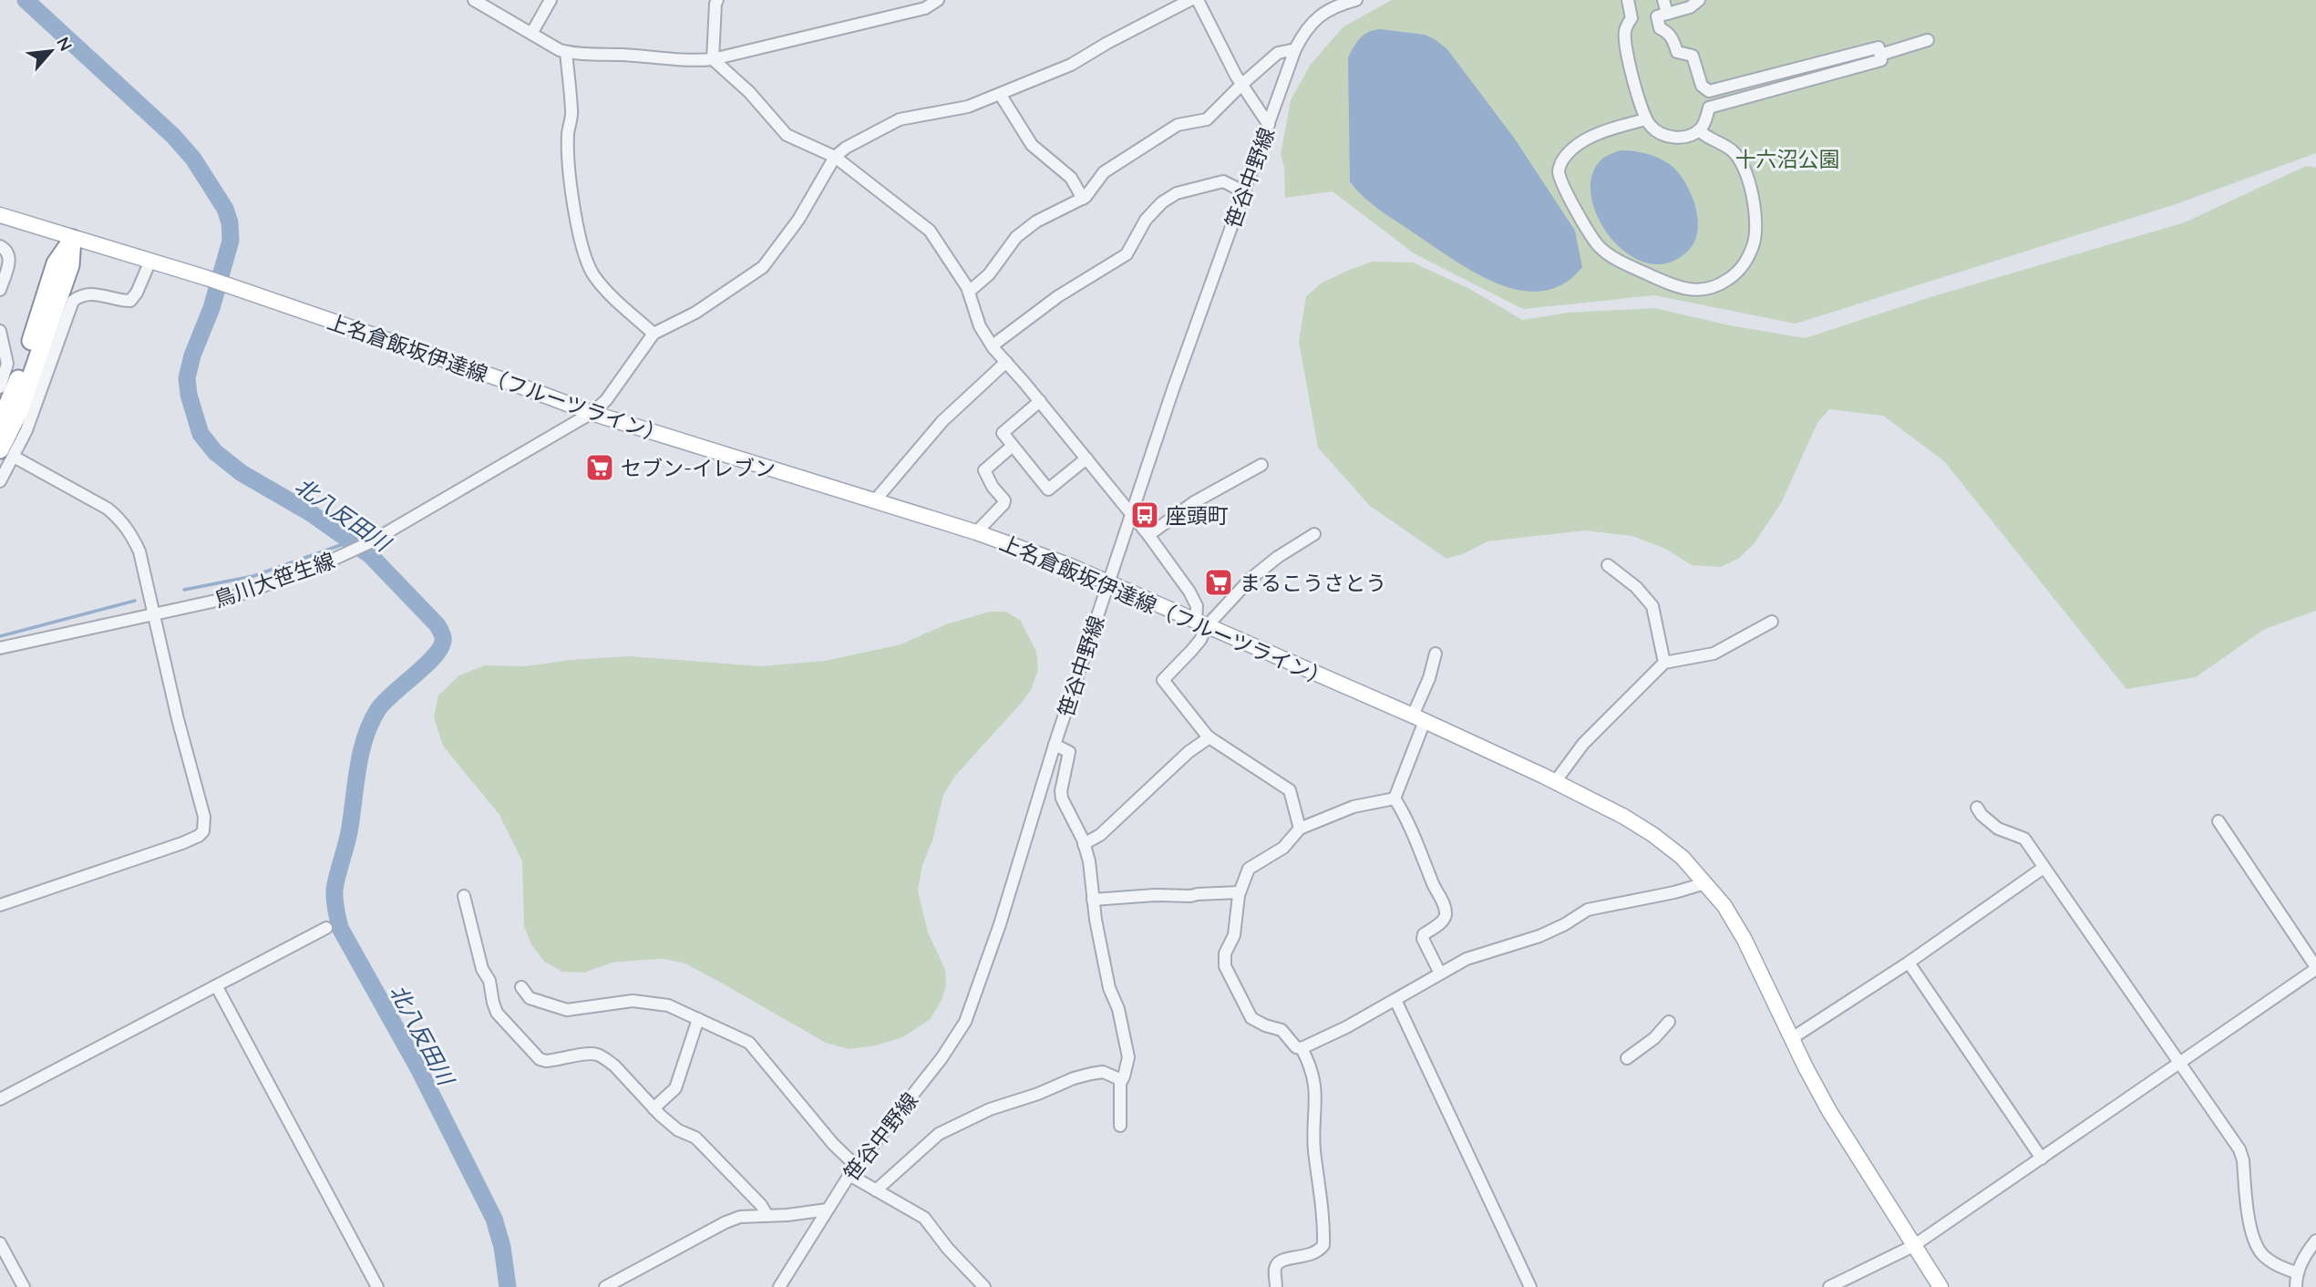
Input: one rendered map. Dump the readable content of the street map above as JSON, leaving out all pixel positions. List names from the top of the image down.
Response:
{
  "streets": {
    "main road": ["上名倉飯坂伊達線（フルーツライン）"],
    "street": ["笹谷中野線", "鳥川大笹生線"]
  },
  "crossings": [
    ["笹谷中野線", "上名倉飯坂伊達線（フルーツライン）"],
    ["上名倉飯坂伊達線（フルーツライン）", "鳥川大笹生線"]
  ],
  "water": ["北八反田川"],
  "parks": ["十六沼公園"],
  "places": {
    "supermarket": ["セブン-イレブン", "まるこうさとう"],
    "bus stop": ["座頭町"]
  },
  "north": "top right"
}
